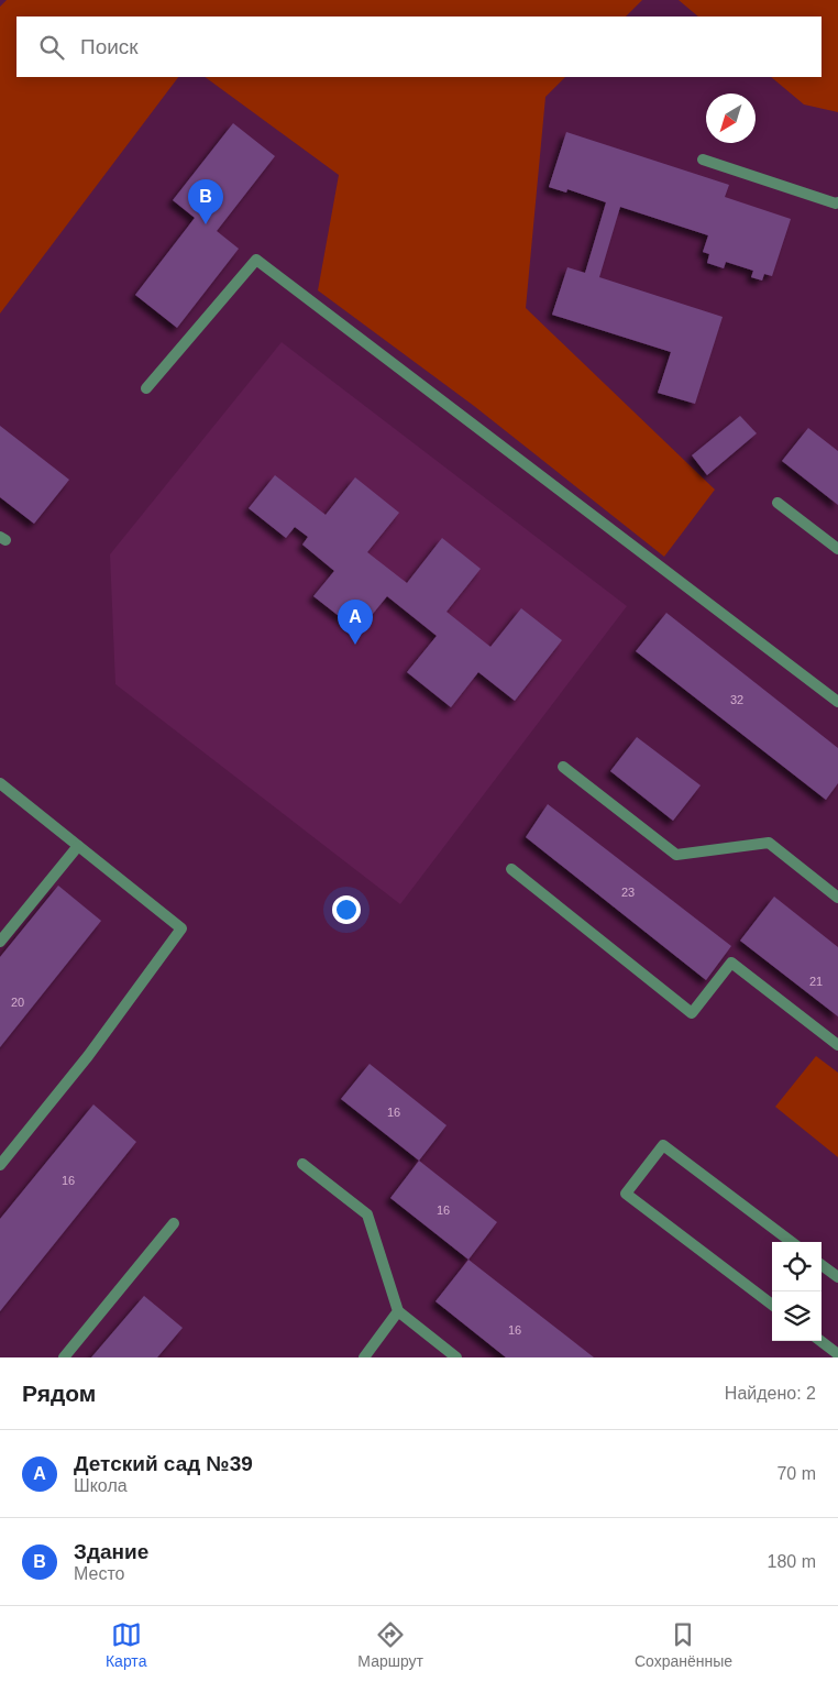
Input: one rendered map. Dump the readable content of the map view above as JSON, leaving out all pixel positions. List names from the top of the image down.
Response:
{
  "house_numbers": [
    "32",
    "23",
    "21",
    "20",
    "16",
    "16",
    "16",
    "16"
  ],
  "north": "bottom left",
  "page": {
    "search": "Поиск",
    "pins": ["B", "A"],
    "heading": ["Рядом", "Найдено: 2"],
    "list": [
      {
        "mark": "A",
        "name": "Детский сад №39",
        "note": "Школа",
        "value": "70 m"
      },
      {
        "mark": "B",
        "name": "Здание",
        "note": "Место",
        "value": "180 m"
      }
    ],
    "nav": ["Карта", "Маршрут", "Сохранённые"]
  }
}
